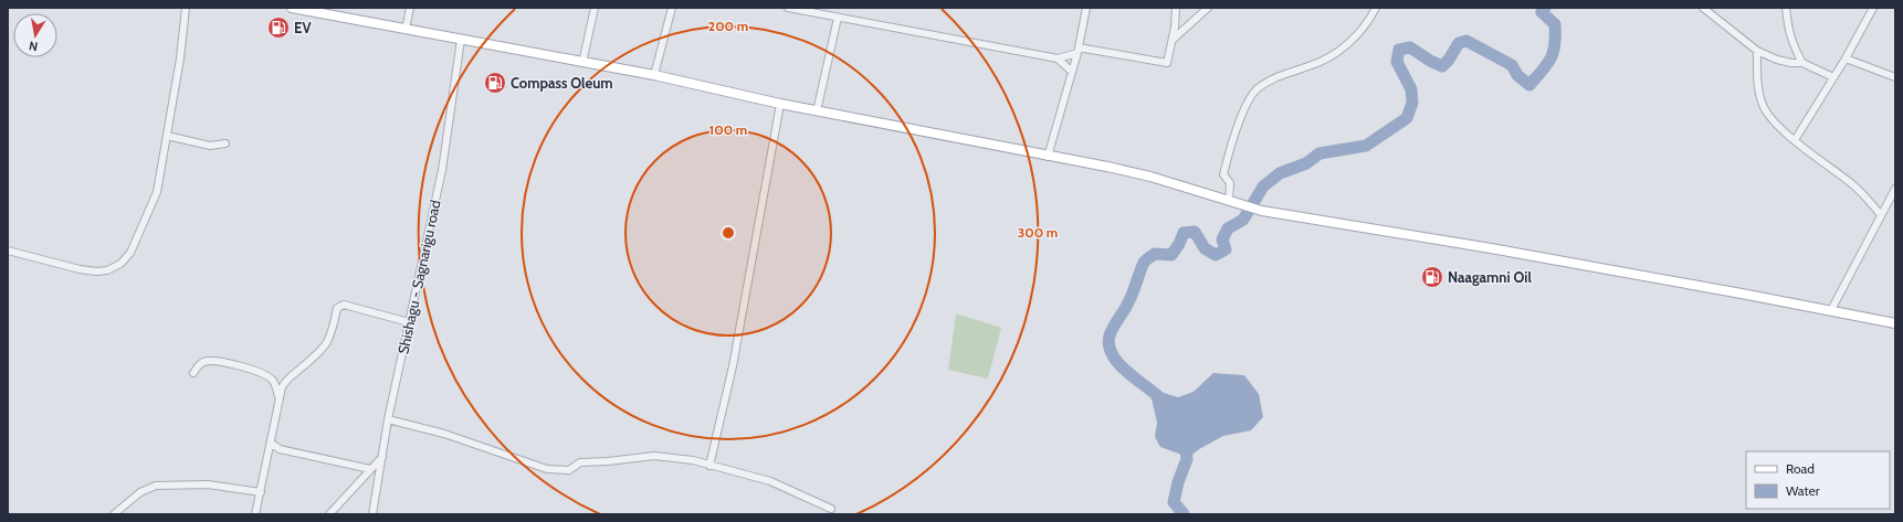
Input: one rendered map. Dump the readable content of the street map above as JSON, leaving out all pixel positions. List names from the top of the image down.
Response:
{
  "streets": {
    "street": ["Shishagu - Sagnarigu road"]
  },
  "places": {
    "fuel station": ["EV", "Compass Oleum", "Naagamni Oil"]
  },
  "legend": ["Road", "Water"],
  "north": "bottom",
  "rings": ["200 m", "100 m", "300 m"]
}
